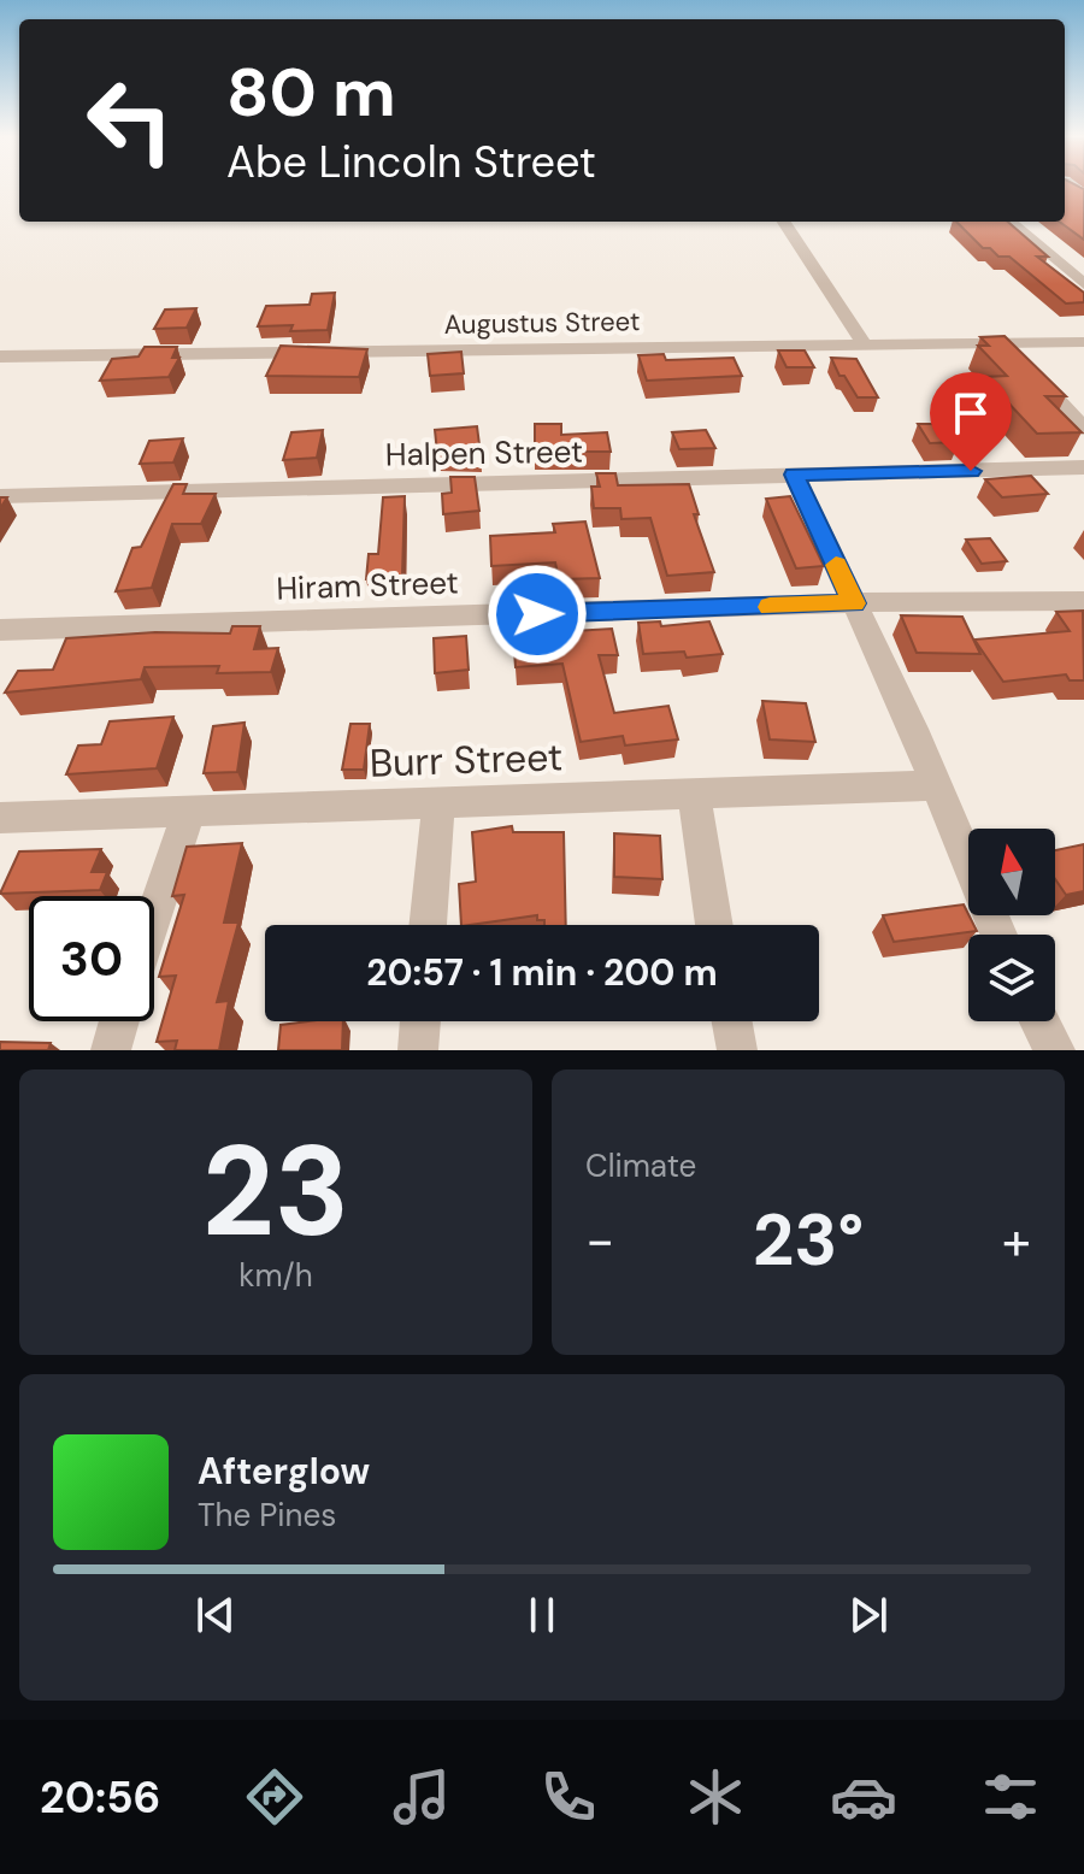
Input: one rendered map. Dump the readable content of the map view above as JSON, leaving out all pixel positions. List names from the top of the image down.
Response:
{
  "streets": {
    "street": [
      "Augustus Street",
      "Halpen Street",
      "Hiram Street",
      "Burr Street"
    ]
  },
  "north": "top",
  "page": {
    "turn": ["80 m", "Abe Lincoln Street"],
    "limit": "30",
    "trip": "20:57 · 1 min · 200 m",
    "tile": [
      ["23", "km/h"],
      "Climate"
    ],
    "heat": ["−", "23°", "+"],
    "song": ["Afterglow", "The Pines"],
    "tabs": "20:56"
  }
}
